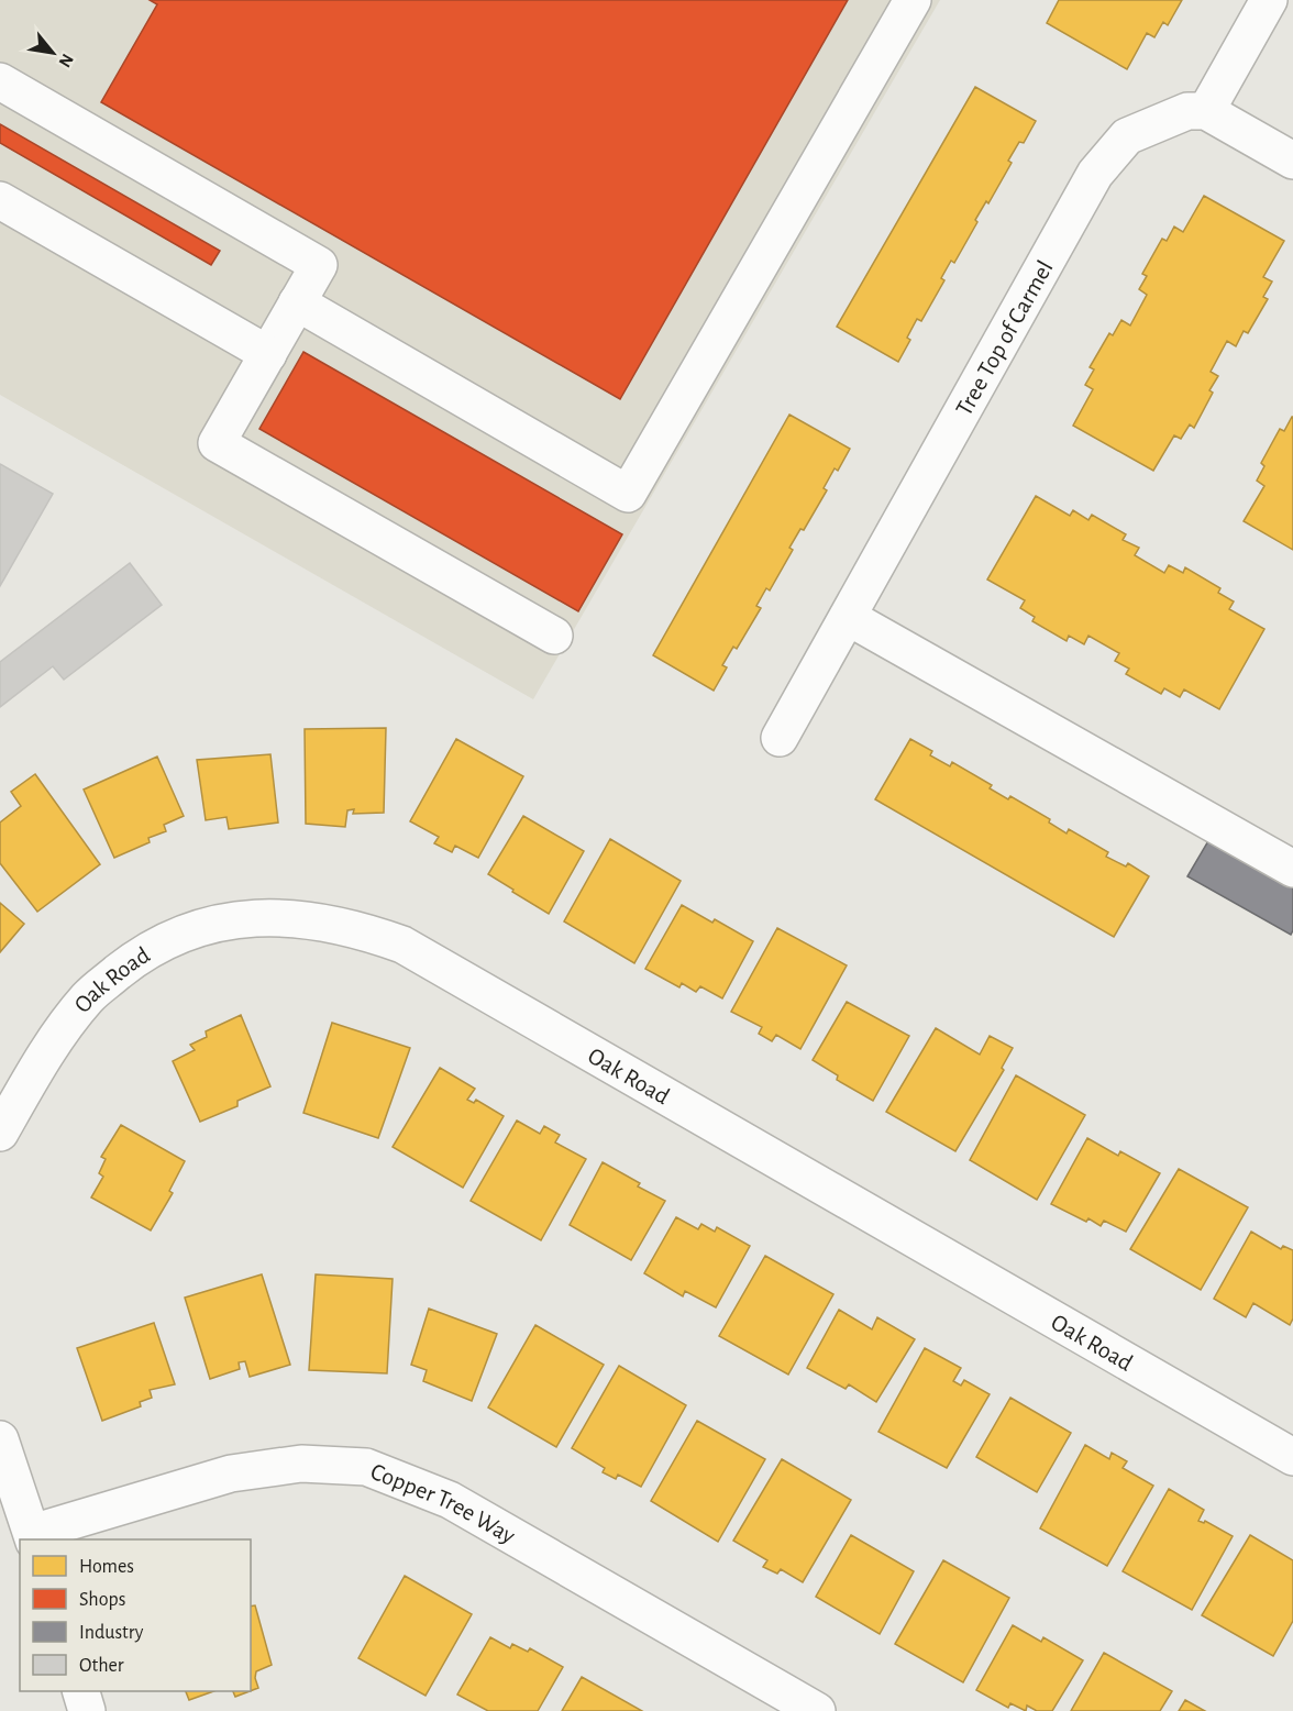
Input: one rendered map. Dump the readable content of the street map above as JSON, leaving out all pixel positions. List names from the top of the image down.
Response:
{
  "streets": {
    "street": ["Tree Top of Carmel", "Oak Road", "Copper Tree Way"]
  },
  "legend": [
    "Homes",
    "Shops",
    "Industry",
    "Other"
  ],
  "north": "bottom right"
}
